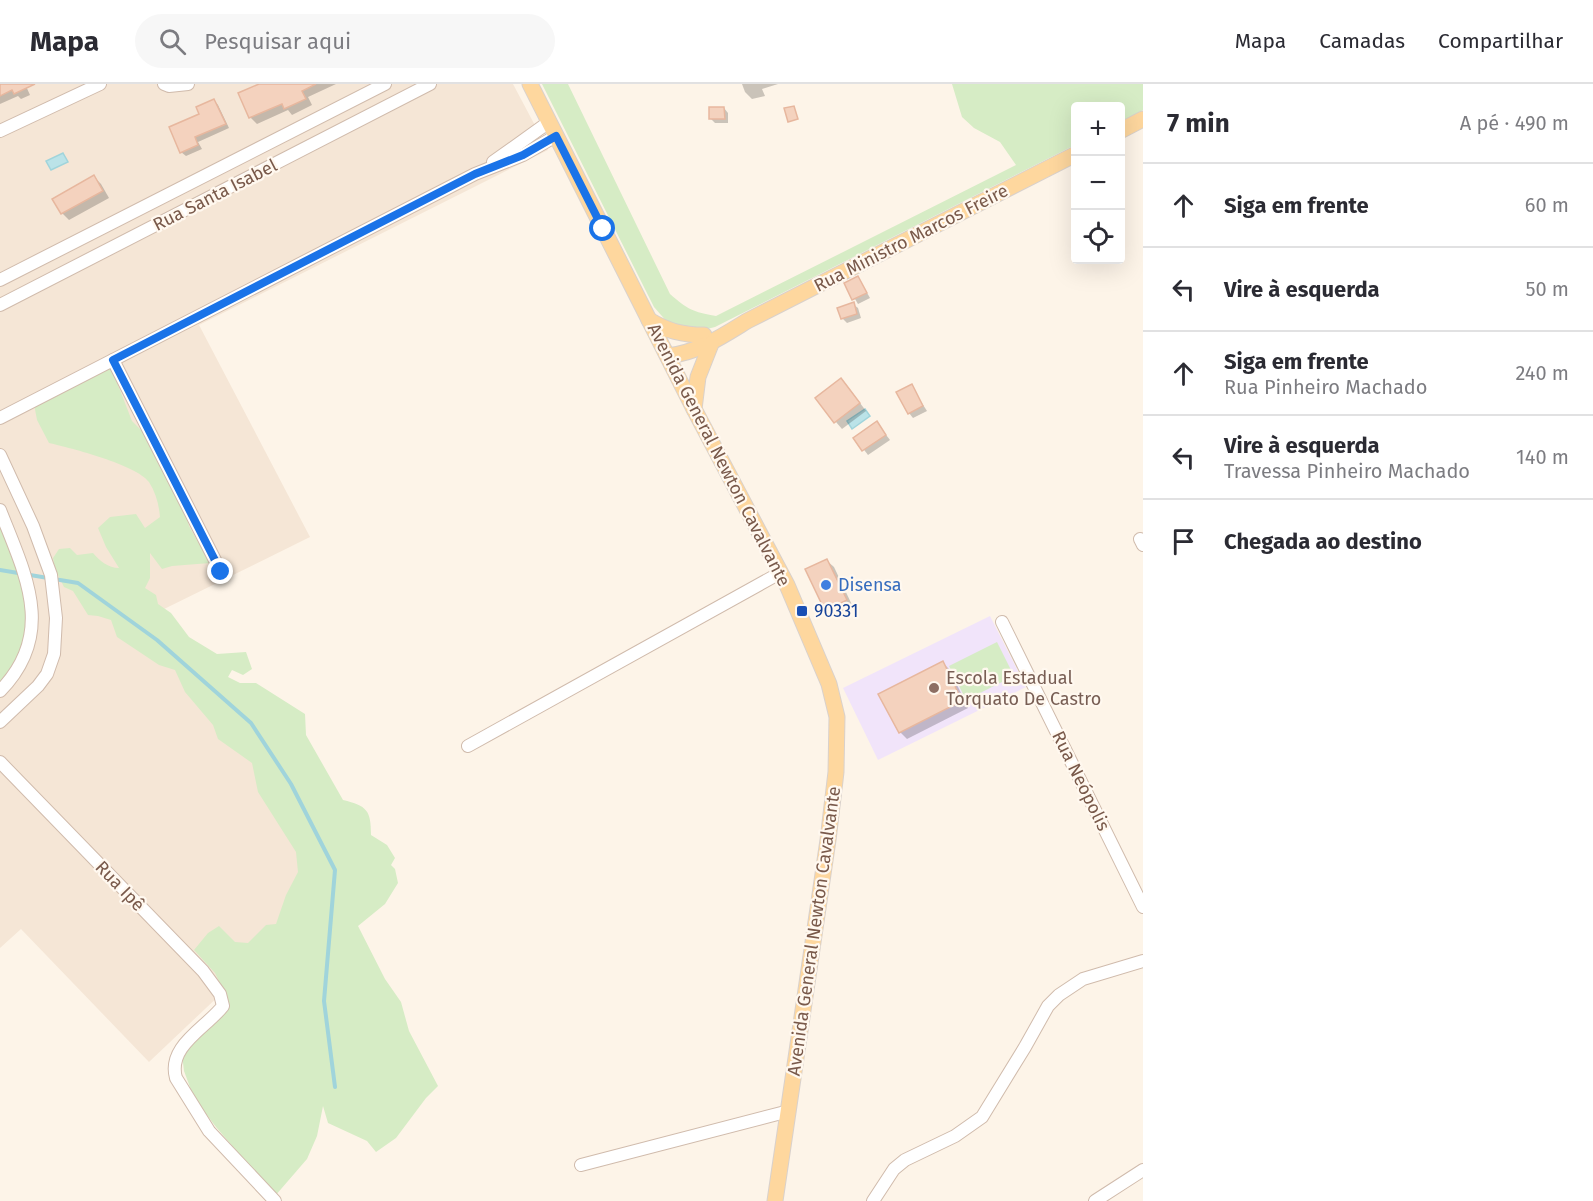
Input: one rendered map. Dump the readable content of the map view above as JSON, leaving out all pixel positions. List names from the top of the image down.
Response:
{
  "streets": {
    "main road": ["Rua Ministro Marcos Freire", "Avenida General Newton Cavalvante"],
    "street": ["Rua Santa Isabel", "Rua Neópolis", "Rua Ipê"]
  },
  "crossings": [
    ["Rua Ministro Marcos Freire", "Avenida General Newton Cavalvante"]
  ],
  "places": {
    "other": ["Disensa", "Escola Estadual Torquato De Castro"],
    "transit": ["90331"]
  },
  "page": {
    "header": "Mapa",
    "search": "Pesquisar aqui",
    "nav": ["Mapa", "Camadas", "Compartilhar"],
    "heading": ["7 min", "A pé · 490 m"],
    "map_buttons": ["+", "−"],
    "list": [
      ["Siga em frente", "60 m"],
      ["Vire à esquerda", "50 m"],
      ["Siga em frente", "Rua Pinheiro Machado", "240 m"],
      ["Vire à esquerda", "Travessa Pinheiro Machado", "140 m"],
      "Chegada ao destino"
    ]
  }
}
